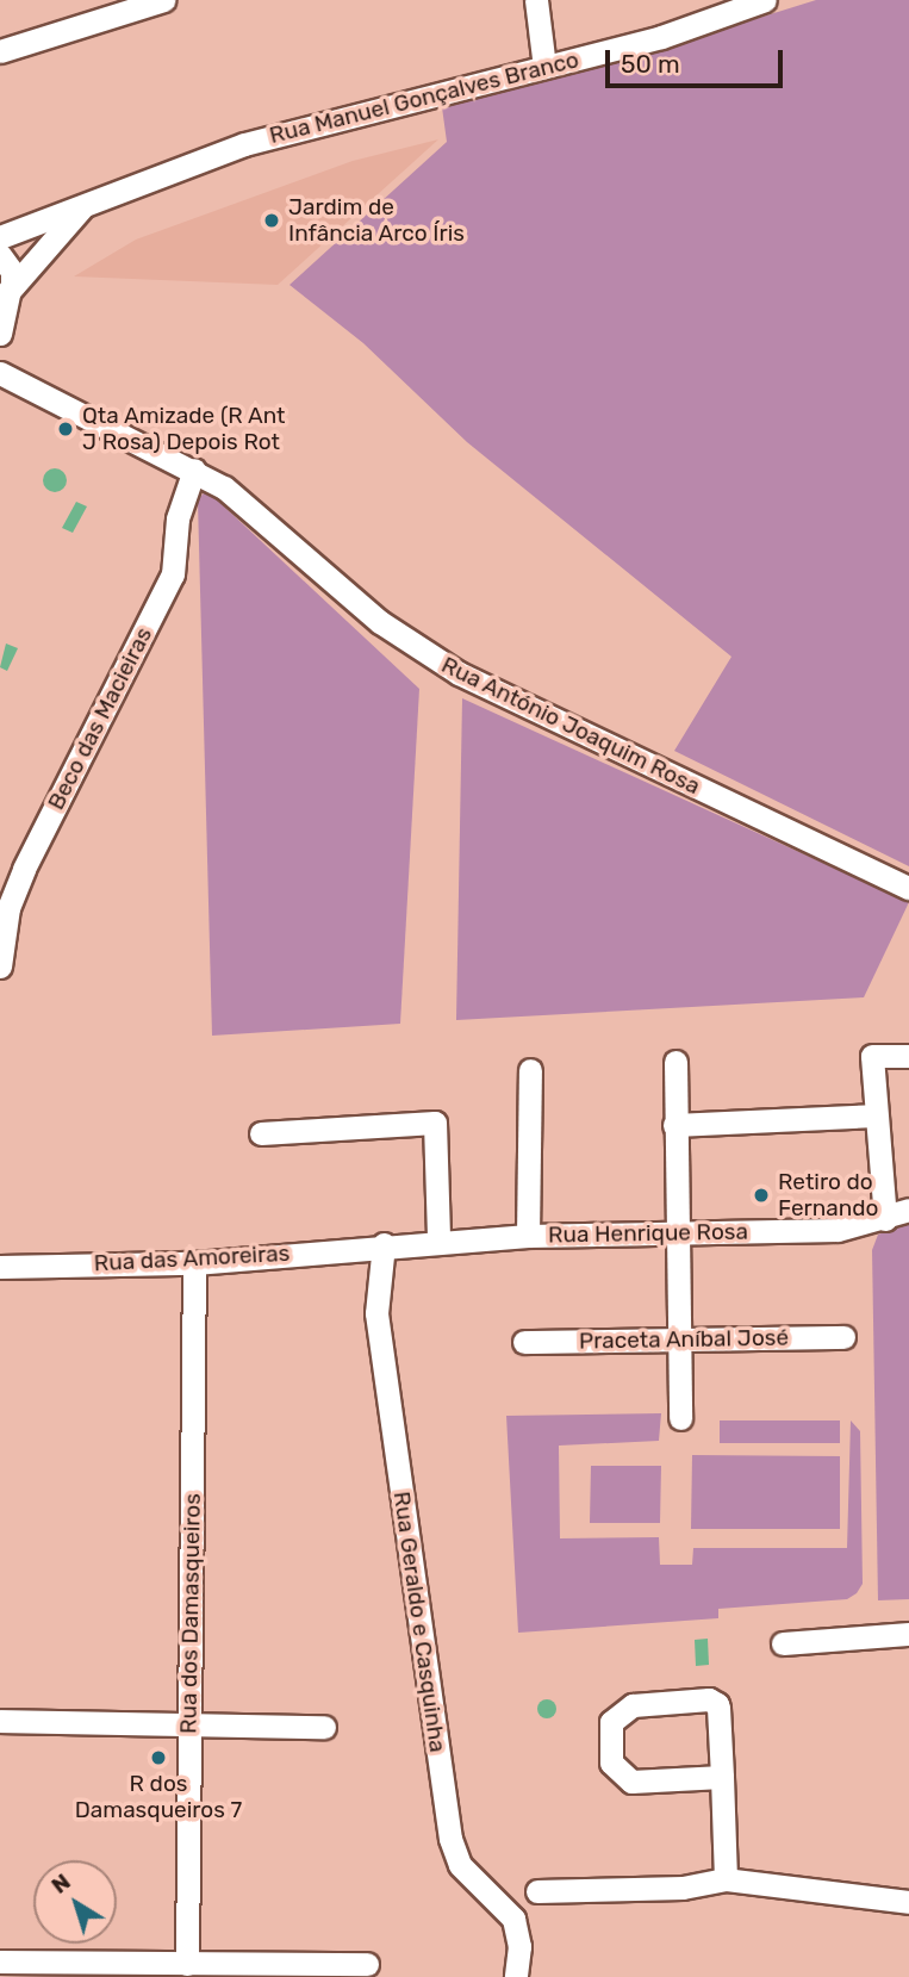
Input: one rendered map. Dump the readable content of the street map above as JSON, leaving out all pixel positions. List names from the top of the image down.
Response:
{
  "streets": {
    "street": [
      "Rua Manuel Gonçalves Branco",
      "Beco das Macieiras",
      "Rua António Joaquim Rosa",
      "Rua Henrique Rosa",
      "Rua das Amoreiras",
      "Praceta Aníbal José",
      "Rua dos Damasqueiros",
      "Rua Geraldo e Casquinha"
    ]
  },
  "crossings": [
    ["Beco das Macieiras", "Rua António Joaquim Rosa"],
    ["Rua Henrique Rosa", "Rua das Amoreiras"],
    ["Rua Henrique Rosa", "Rua Geraldo e Casquinha"],
    ["Rua das Amoreiras", "Rua dos Damasqueiros"],
    ["Rua das Amoreiras", "Rua Geraldo e Casquinha"]
  ],
  "places": [
    "Jardim de Infância Arco Íris",
    "Qta Amizade (R Ant J Rosa) Depois Rot",
    "Retiro do Fernando",
    "R dos Damasqueiros 7"
  ],
  "scale_bar": "50 m",
  "north": "top left"
}
